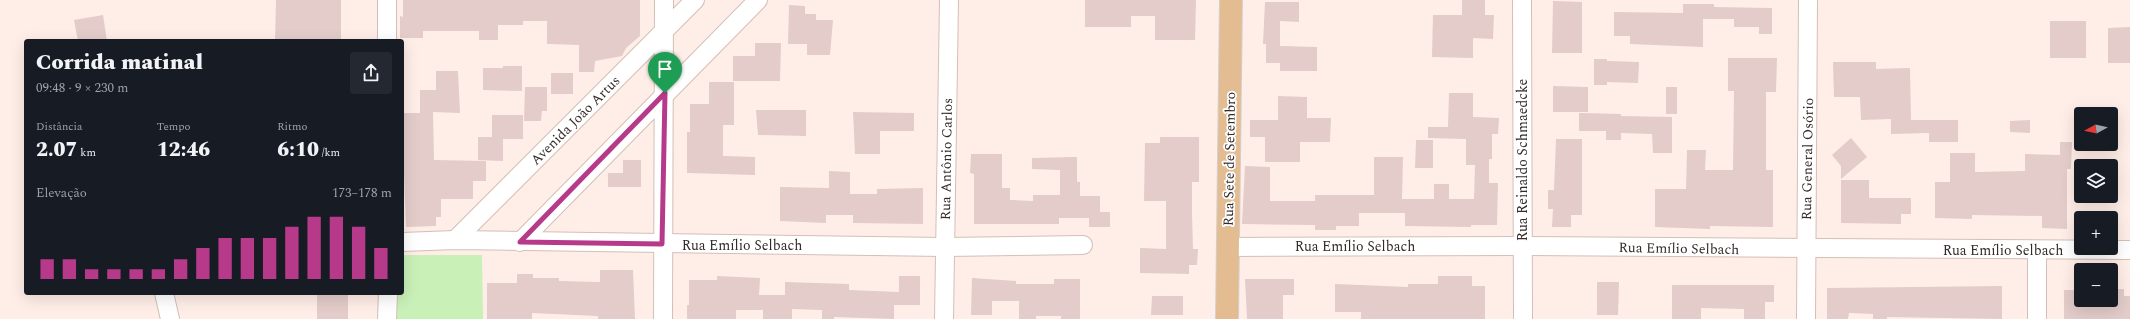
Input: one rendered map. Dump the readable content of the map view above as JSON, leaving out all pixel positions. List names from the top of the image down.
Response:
{
  "streets": {
    "main road": ["Rua Sete de Setembro"],
    "street": [
      "Avenida João Artus",
      "Rua Antônio Carlos",
      "Rua General Osório",
      "Rua Reinaldo Schmaedcke",
      "Rua Emílio Selbach"
    ]
  },
  "crossings": [
    ["Avenida João Artus", "Rua Emílio Selbach"],
    ["Rua Antônio Carlos", "Rua Emílio Selbach"],
    ["Rua Sete de Setembro", "Rua Emílio Selbach"],
    ["Rua General Osório", "Rua Emílio Selbach"],
    ["Rua Reinaldo Schmaedcke", "Rua Emílio Selbach"]
  ],
  "north": "left",
  "page": {
    "heading": ["Corrida matinal", "09:48 · 9 × 230 m"],
    "map_buttons": ["+", "−"],
    "stats": [
      ["Distância", "2.07 km"],
      ["Tempo", "12:46"],
      ["Ritmo", "6:10 /km"]
    ],
    "chart": ["Elevação", "173–178 m"]
  }
}
